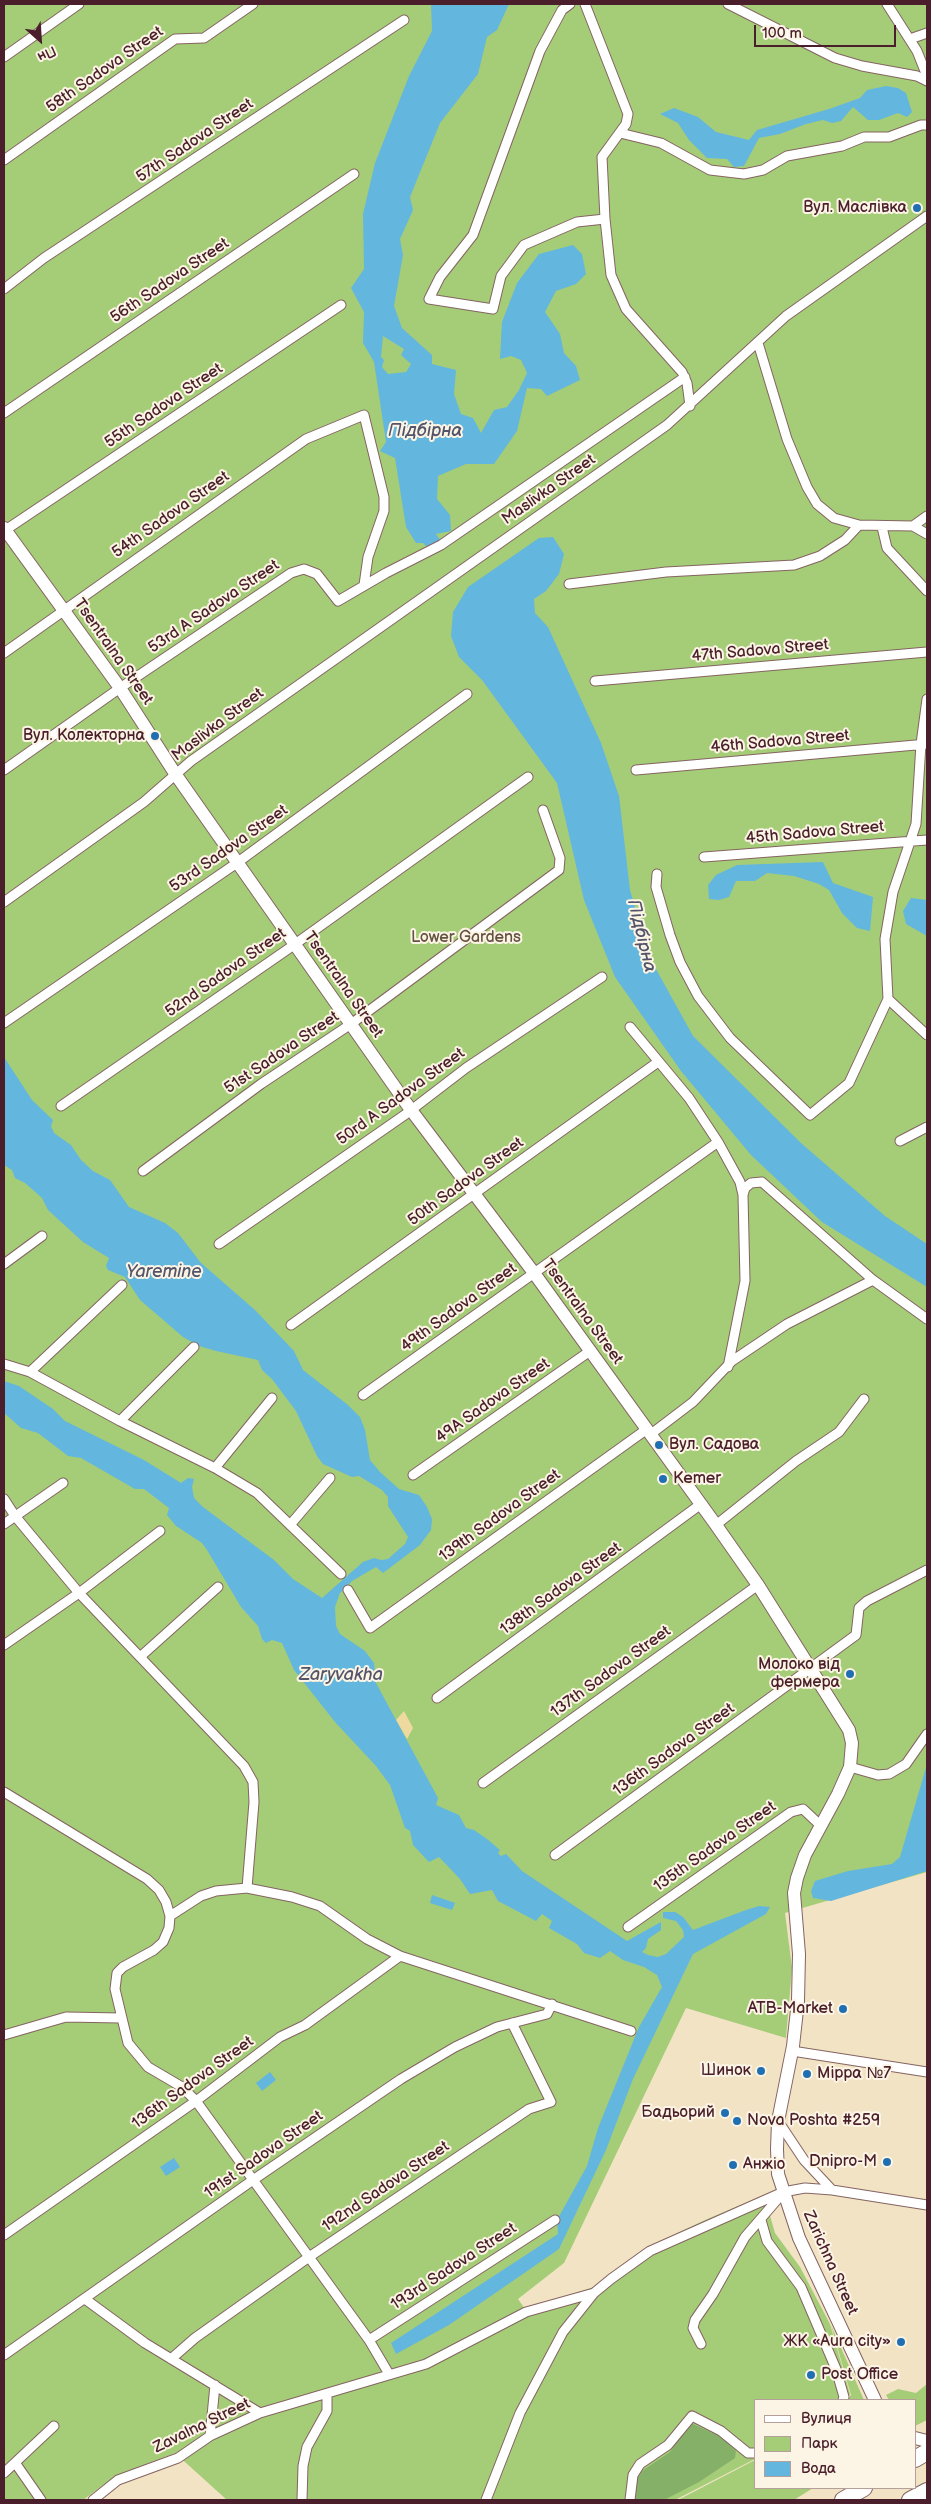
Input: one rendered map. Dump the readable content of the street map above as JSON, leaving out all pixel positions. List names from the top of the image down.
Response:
{
  "streets": {
    "street": [
      "58th Sadova Street",
      "57th Sadova Street",
      "56th Sadova Street",
      "55th Sadova Street",
      "Maslivka Street",
      "54th Sadova Street",
      "53rd A Sadova Street",
      "47th Sadova Street",
      "Tsentralna Street",
      "46th Sadova Street",
      "45th Sadova Street",
      "53rd Sadova Street",
      "52nd Sadova Street",
      "51st Sadova Street",
      "50rd A Sadova Street",
      "50th Sadova Street",
      "49th Sadova Street",
      "49A Sadova Street",
      "139th Sadova Street",
      "138th Sadova Street",
      "137th Sadova Street",
      "136th Sadova Street",
      "135th Sadova Street",
      "191st Sadova Street",
      "192nd Sadova Street",
      "Zarichna Street",
      "193rd Sadova Street",
      "Zavalna Street"
    ]
  },
  "crossings": [
    ["55th Sadova Street", "Tsentralna Street"],
    ["Maslivka Street", "Tsentralna Street"],
    ["54th Sadova Street", "53rd A Sadova Street"],
    ["54th Sadova Street", "Tsentralna Street"],
    ["53rd A Sadova Street", "Tsentralna Street"],
    ["Tsentralna Street", "53rd Sadova Street"],
    ["Tsentralna Street", "52nd Sadova Street"],
    ["Tsentralna Street", "51st Sadova Street"],
    ["Tsentralna Street", "50rd A Sadova Street"],
    ["Tsentralna Street", "50th Sadova Street"],
    ["Tsentralna Street", "49th Sadova Street"],
    ["Tsentralna Street", "49A Sadova Street"],
    ["Tsentralna Street", "139th Sadova Street"],
    ["Tsentralna Street", "138th Sadova Street"],
    ["Tsentralna Street", "137th Sadova Street"],
    ["Tsentralna Street", "136th Sadova Street"],
    ["Tsentralna Street", "135th Sadova Street"],
    ["Tsentralna Street", "Zarichna Street"],
    ["191st Sadova Street", "192nd Sadova Street"]
  ],
  "water": ["Підбірна", "Yaremine", "Zaryvakha"],
  "parks": ["Lower Gardens"],
  "places": [
    "Вул. Маслівка",
    "Вул. Колекторна",
    "Вул. Садова",
    "Kemer",
    "Молоко від фермера",
    "ATB-Market",
    "Шинок",
    "Мірра №7",
    "Бадьорий",
    "Nova Poshta #259",
    "Dnipro-M",
    "Анжіо",
    "ЖК «Aura city»",
    "Post Office"
  ],
  "legend": ["Вулиця", "Парк", "Вода"],
  "scale_bar": "100 m",
  "north": "bottom right"
}
